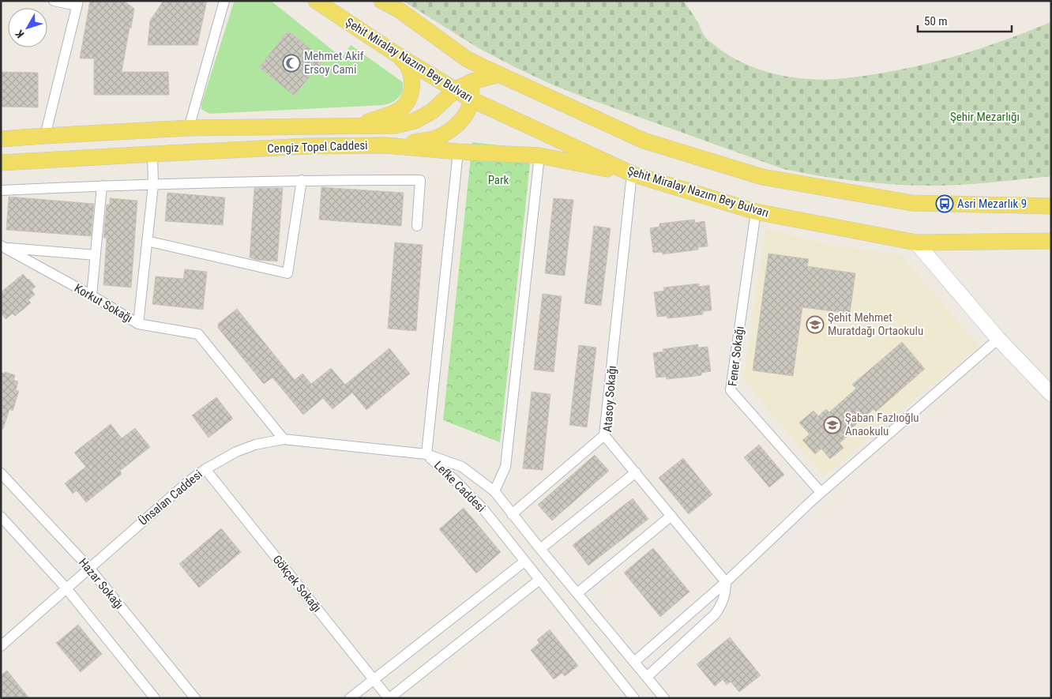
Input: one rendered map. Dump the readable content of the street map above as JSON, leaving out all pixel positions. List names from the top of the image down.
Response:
{
  "streets": {
    "main road": ["Şehit Miralay Nazım Bey Bulvarı", "Cengiz Topel Caddesi"],
    "street": [
      "Korkut Sokağı",
      "Fener Sokağı",
      "Atasoy Sokağı",
      "Lefke Caddesi",
      "Ünsalan Caddesi",
      "Hazar Sokağı",
      "Gökçek Sokağı"
    ]
  },
  "crossings": [
    ["Şehit Miralay Nazım Bey Bulvarı", "Cengiz Topel Caddesi"],
    ["Şehit Miralay Nazım Bey Bulvarı", "Fener Sokağı"],
    ["Şehit Miralay Nazım Bey Bulvarı", "Atasoy Sokağı"],
    ["Cengiz Topel Caddesi", "Atasoy Sokağı"],
    ["Korkut Sokağı", "Ünsalan Caddesi"],
    ["Lefke Caddesi", "Ünsalan Caddesi"],
    ["Ünsalan Caddesi", "Hazar Sokağı"],
    ["Ünsalan Caddesi", "Gökçek Sokağı"]
  ],
  "parks": ["Şehir Mezarlığı", "Park"],
  "places": {
    "mosque": ["Mehmet Akif Ersoy Cami"],
    "bus stop": ["Asri Mezarlık 9"],
    "school or university": ["Şehit Mehmet Muratdağı Ortaokulu", "Şaban Fazlıoğlu Anaokulu"]
  },
  "scale_bar": "50 m",
  "north": "bottom left"
}
